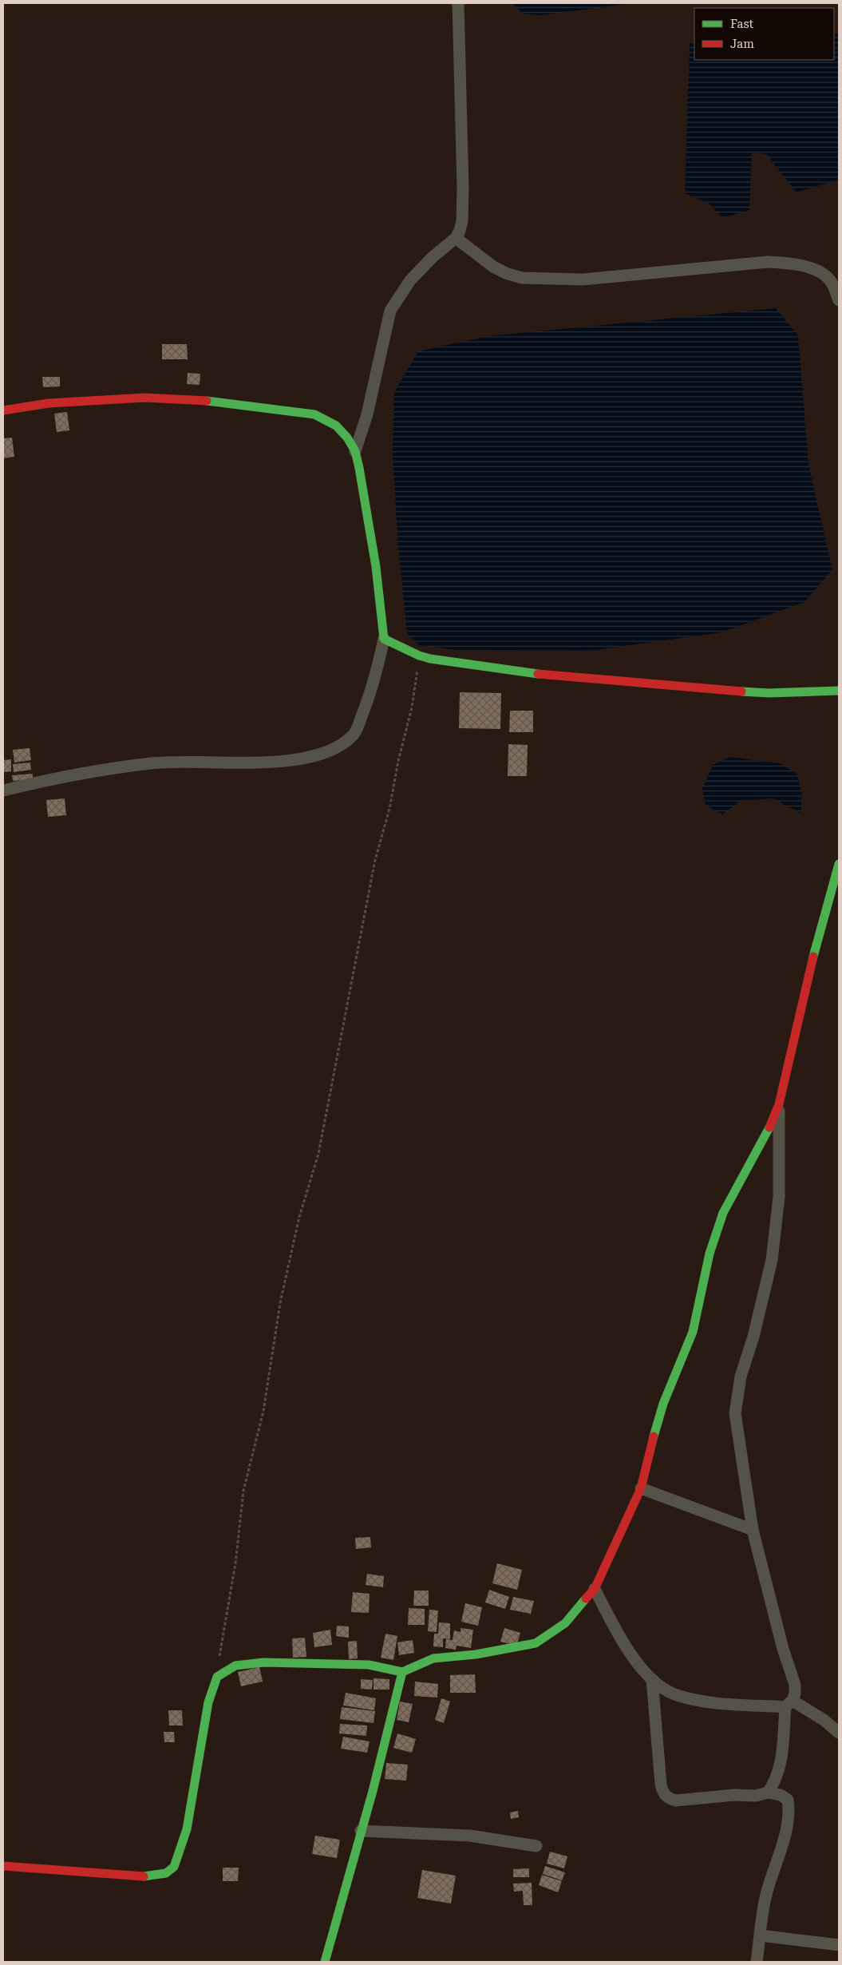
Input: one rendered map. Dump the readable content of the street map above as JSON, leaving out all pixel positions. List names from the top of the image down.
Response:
{
  "legend": ["Fast", "Jam"]
}
